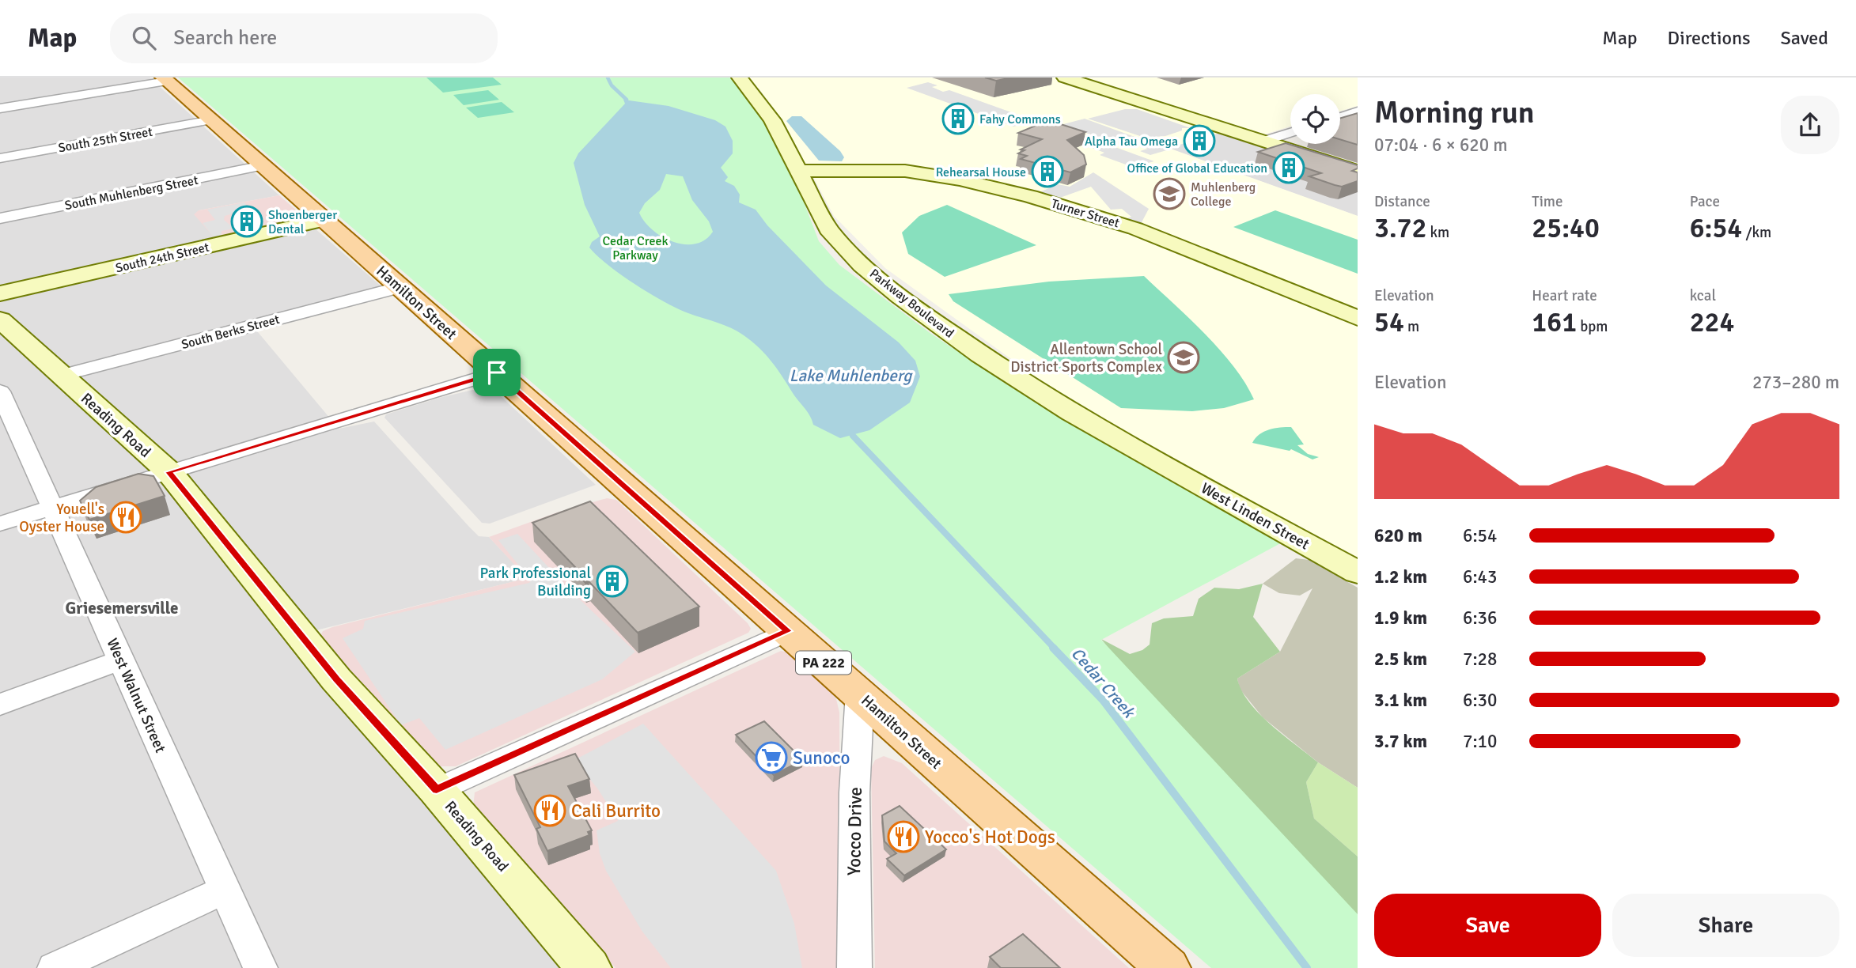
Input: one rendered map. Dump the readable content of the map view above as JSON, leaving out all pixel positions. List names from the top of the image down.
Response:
{
  "streets": {
    "main road": ["Hamilton Street", "PA 222"],
    "street": [
      "South 25th Street",
      "South Muhlenberg Street",
      "Turner Street",
      "South 24th Street",
      "Parkway Boulevard",
      "South Berks Street",
      "Reading Road",
      "West Linden Street",
      "West Walnut Street",
      "Yocco Drive"
    ]
  },
  "crossings": [
    ["South 25th Street", "Hamilton Street"],
    ["South Muhlenberg Street", "Hamilton Street"],
    ["Turner Street", "Parkway Boulevard"],
    ["South 24th Street", "Hamilton Street"],
    ["Hamilton Street", "South Berks Street"],
    ["Hamilton Street", "Yocco Drive"],
    ["Parkway Boulevard", "West Linden Street"],
    ["South Berks Street", "Reading Road"]
  ],
  "districts": ["Griesemersville"],
  "water": ["Lake Muhlenberg", "Cedar Creek"],
  "parks": ["Cedar Creek Parkway"],
  "places": {
    "building": [
      "Fahy Commons",
      "Alpha Tau Omega",
      "Office of Global Education",
      "Rehearsal House",
      "Shoenberger Dental",
      "Park Professional Building"
    ],
    "school or university": ["Muhlenberg College", "Allentown School District Sports Complex"],
    "restaurant": ["Youell's Oyster House", "Cali Burrito", "Yocco's Hot Dogs"],
    "supermarket": ["Sunoco"]
  },
  "page": {
    "header": "Map",
    "search": "Search here",
    "nav": ["Map", "Directions", "Saved"],
    "heading": ["Morning run", "07:04 · 6 × 620 m"],
    "stats": [
      ["Distance", "3.72 km"],
      ["Time", "25:40"],
      ["Pace", "6:54 /km"],
      ["Elevation", "54 m"],
      ["Heart rate", "161 bpm"],
      ["kcal", "224"]
    ],
    "chart": ["Elevation", "273–280 m"],
    "list": [
      {
        "name": "620 m",
        "note": "6:54"
      },
      {
        "name": "1.2 km",
        "note": "6:43"
      },
      {
        "name": "1.9 km",
        "note": "6:36"
      },
      {
        "name": "2.5 km",
        "note": "7:28"
      },
      {
        "name": "3.1 km",
        "note": "6:30"
      },
      {
        "name": "3.7 km",
        "note": "7:10"
      }
    ],
    "buttons": ["Save", "Share"]
  }
}
